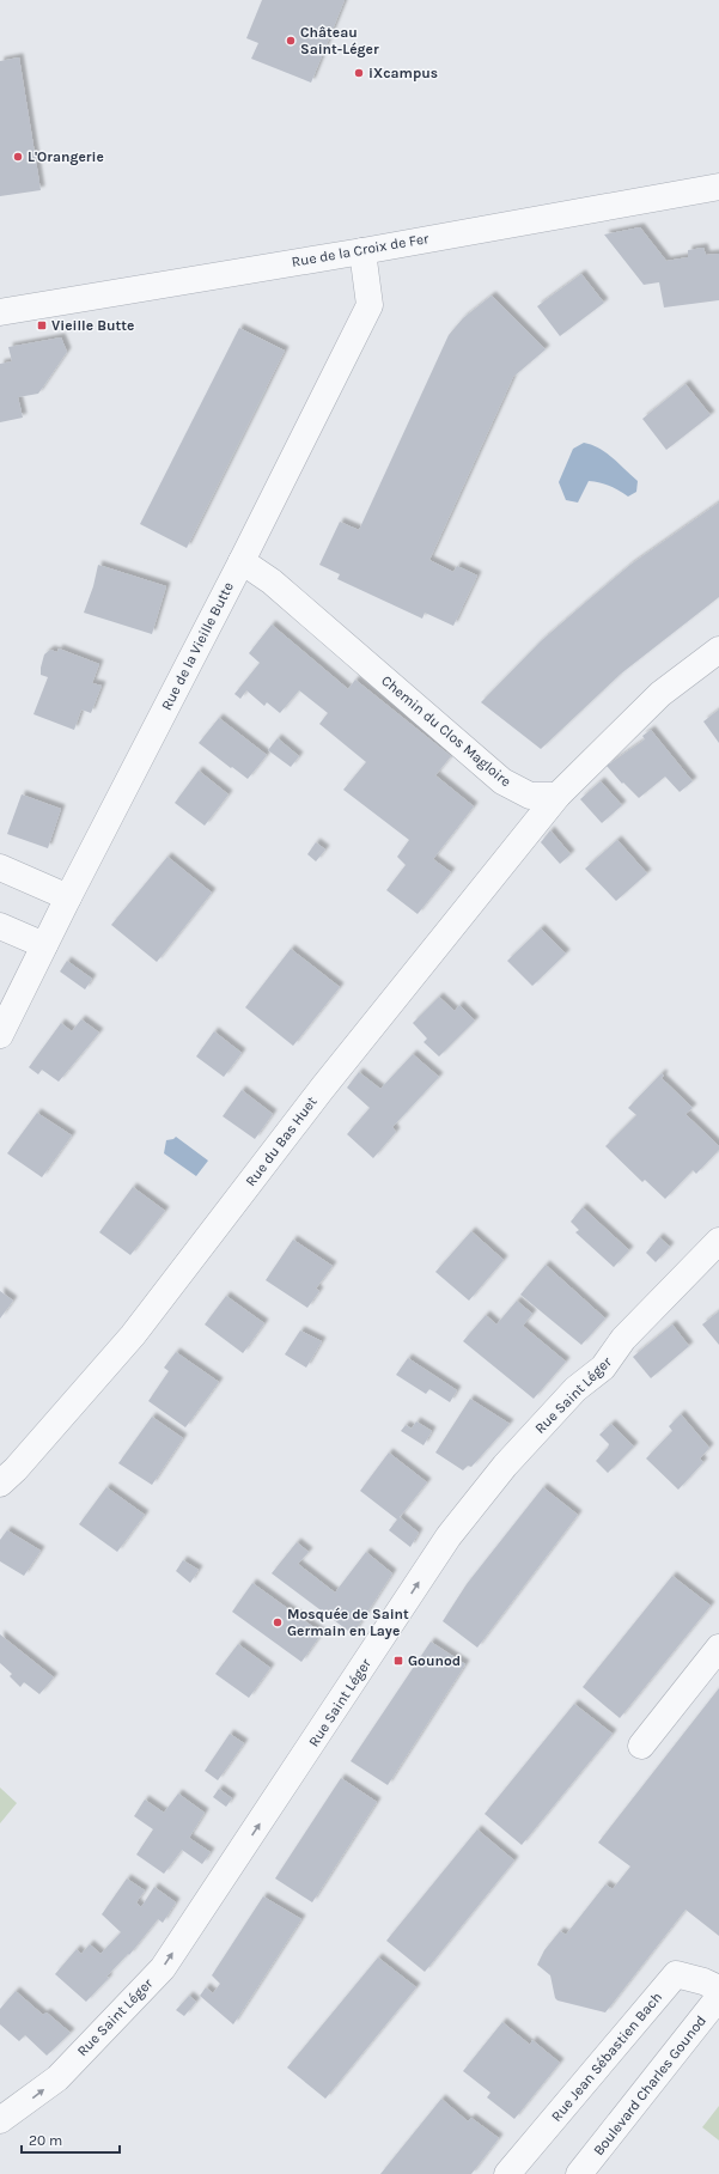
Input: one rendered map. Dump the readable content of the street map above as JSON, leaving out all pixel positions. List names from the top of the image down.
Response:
{
  "streets": {
    "street": [
      "Rue de la Croix de Fer",
      "Rue de la Vieille Butte",
      "Chemin du Clos Magloire",
      "Rue du Bas Huet",
      "Rue Saint Léger",
      "Rue Jean Sébastien Bach",
      "Boulevard Charles Gounod"
    ]
  },
  "crossings": [
    ["Rue de la Croix de Fer", "Rue de la Vieille Butte"],
    ["Rue de la Vieille Butte", "Chemin du Clos Magloire"],
    ["Chemin du Clos Magloire", "Rue du Bas Huet"]
  ],
  "one_way": ["Rue Saint Léger"],
  "places": {
    "other": [
      "Château Saint-Léger",
      "iXcampus",
      "L'Orangerie",
      "Mosquée de Saint Germain en Laye"
    ],
    "transit": ["Vieille Butte", "Gounod"]
  },
  "scale_bar": "20 m"
}
